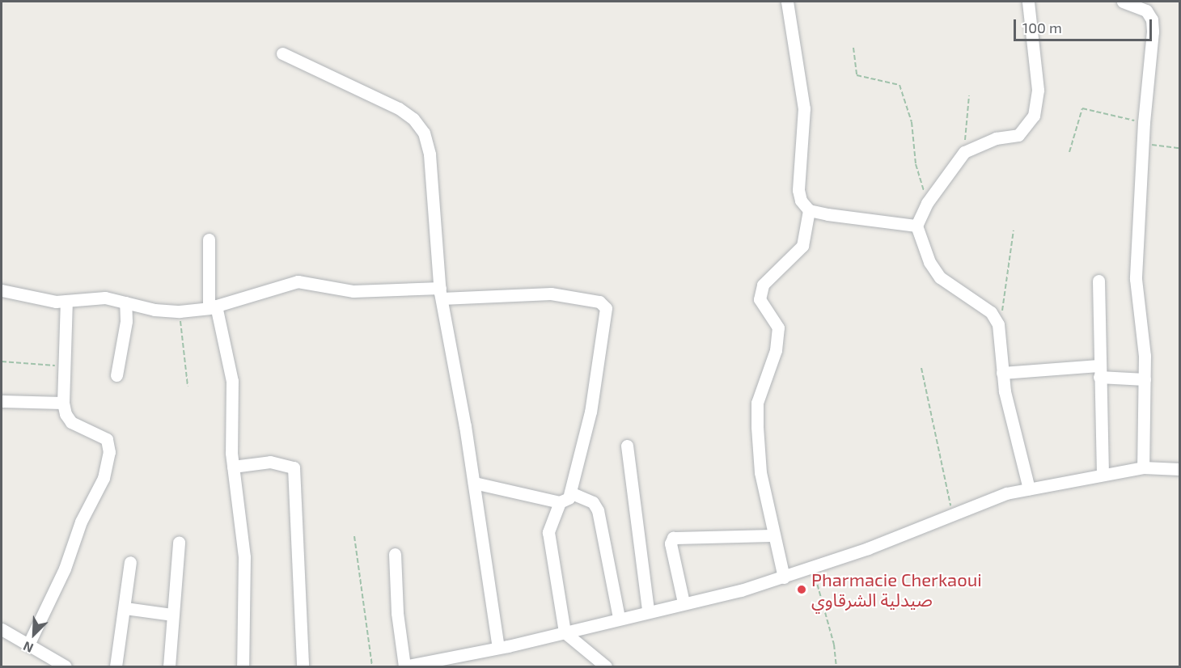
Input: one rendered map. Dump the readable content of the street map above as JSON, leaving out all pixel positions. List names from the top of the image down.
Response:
{
  "places": ["Pharmacie Cherkaoui صيدلية الشرقاوي"],
  "scale_bar": "100 m",
  "north": "bottom left"
}
